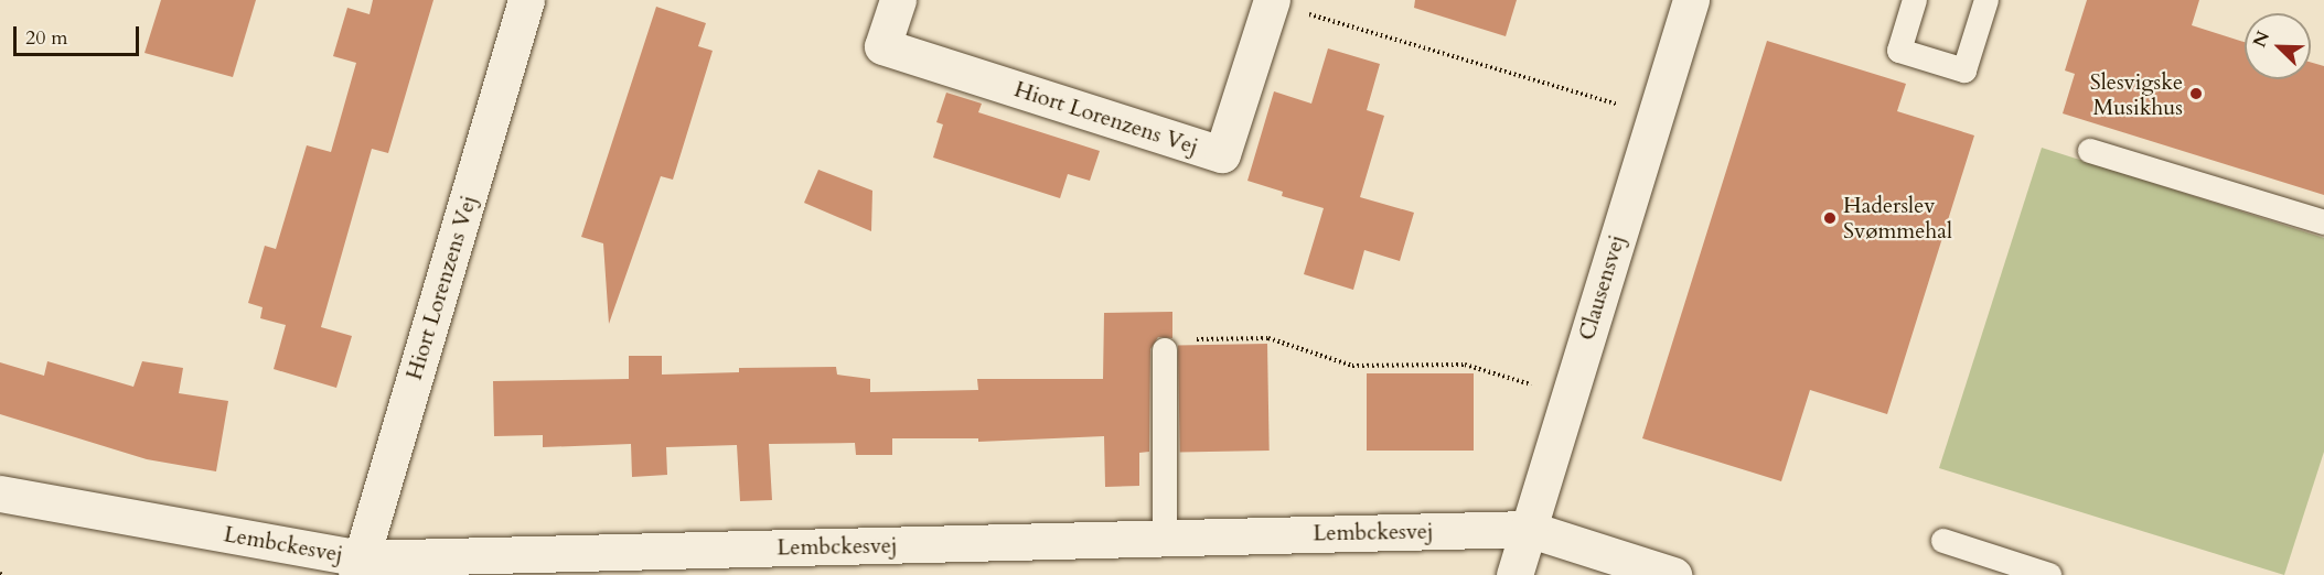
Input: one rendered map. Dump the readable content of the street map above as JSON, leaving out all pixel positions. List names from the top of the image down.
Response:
{
  "streets": {
    "street": ["Hiort Lorenzens Vej", "Clausensvej", "Lembckesvej"]
  },
  "crossings": [
    ["Hiort Lorenzens Vej", "Lembckesvej"],
    ["Clausensvej", "Lembckesvej"]
  ],
  "places": ["Slesvigske Musikhus", "Haderslev Svømmehal"],
  "scale_bar": "20 m",
  "north": "top left"
}
